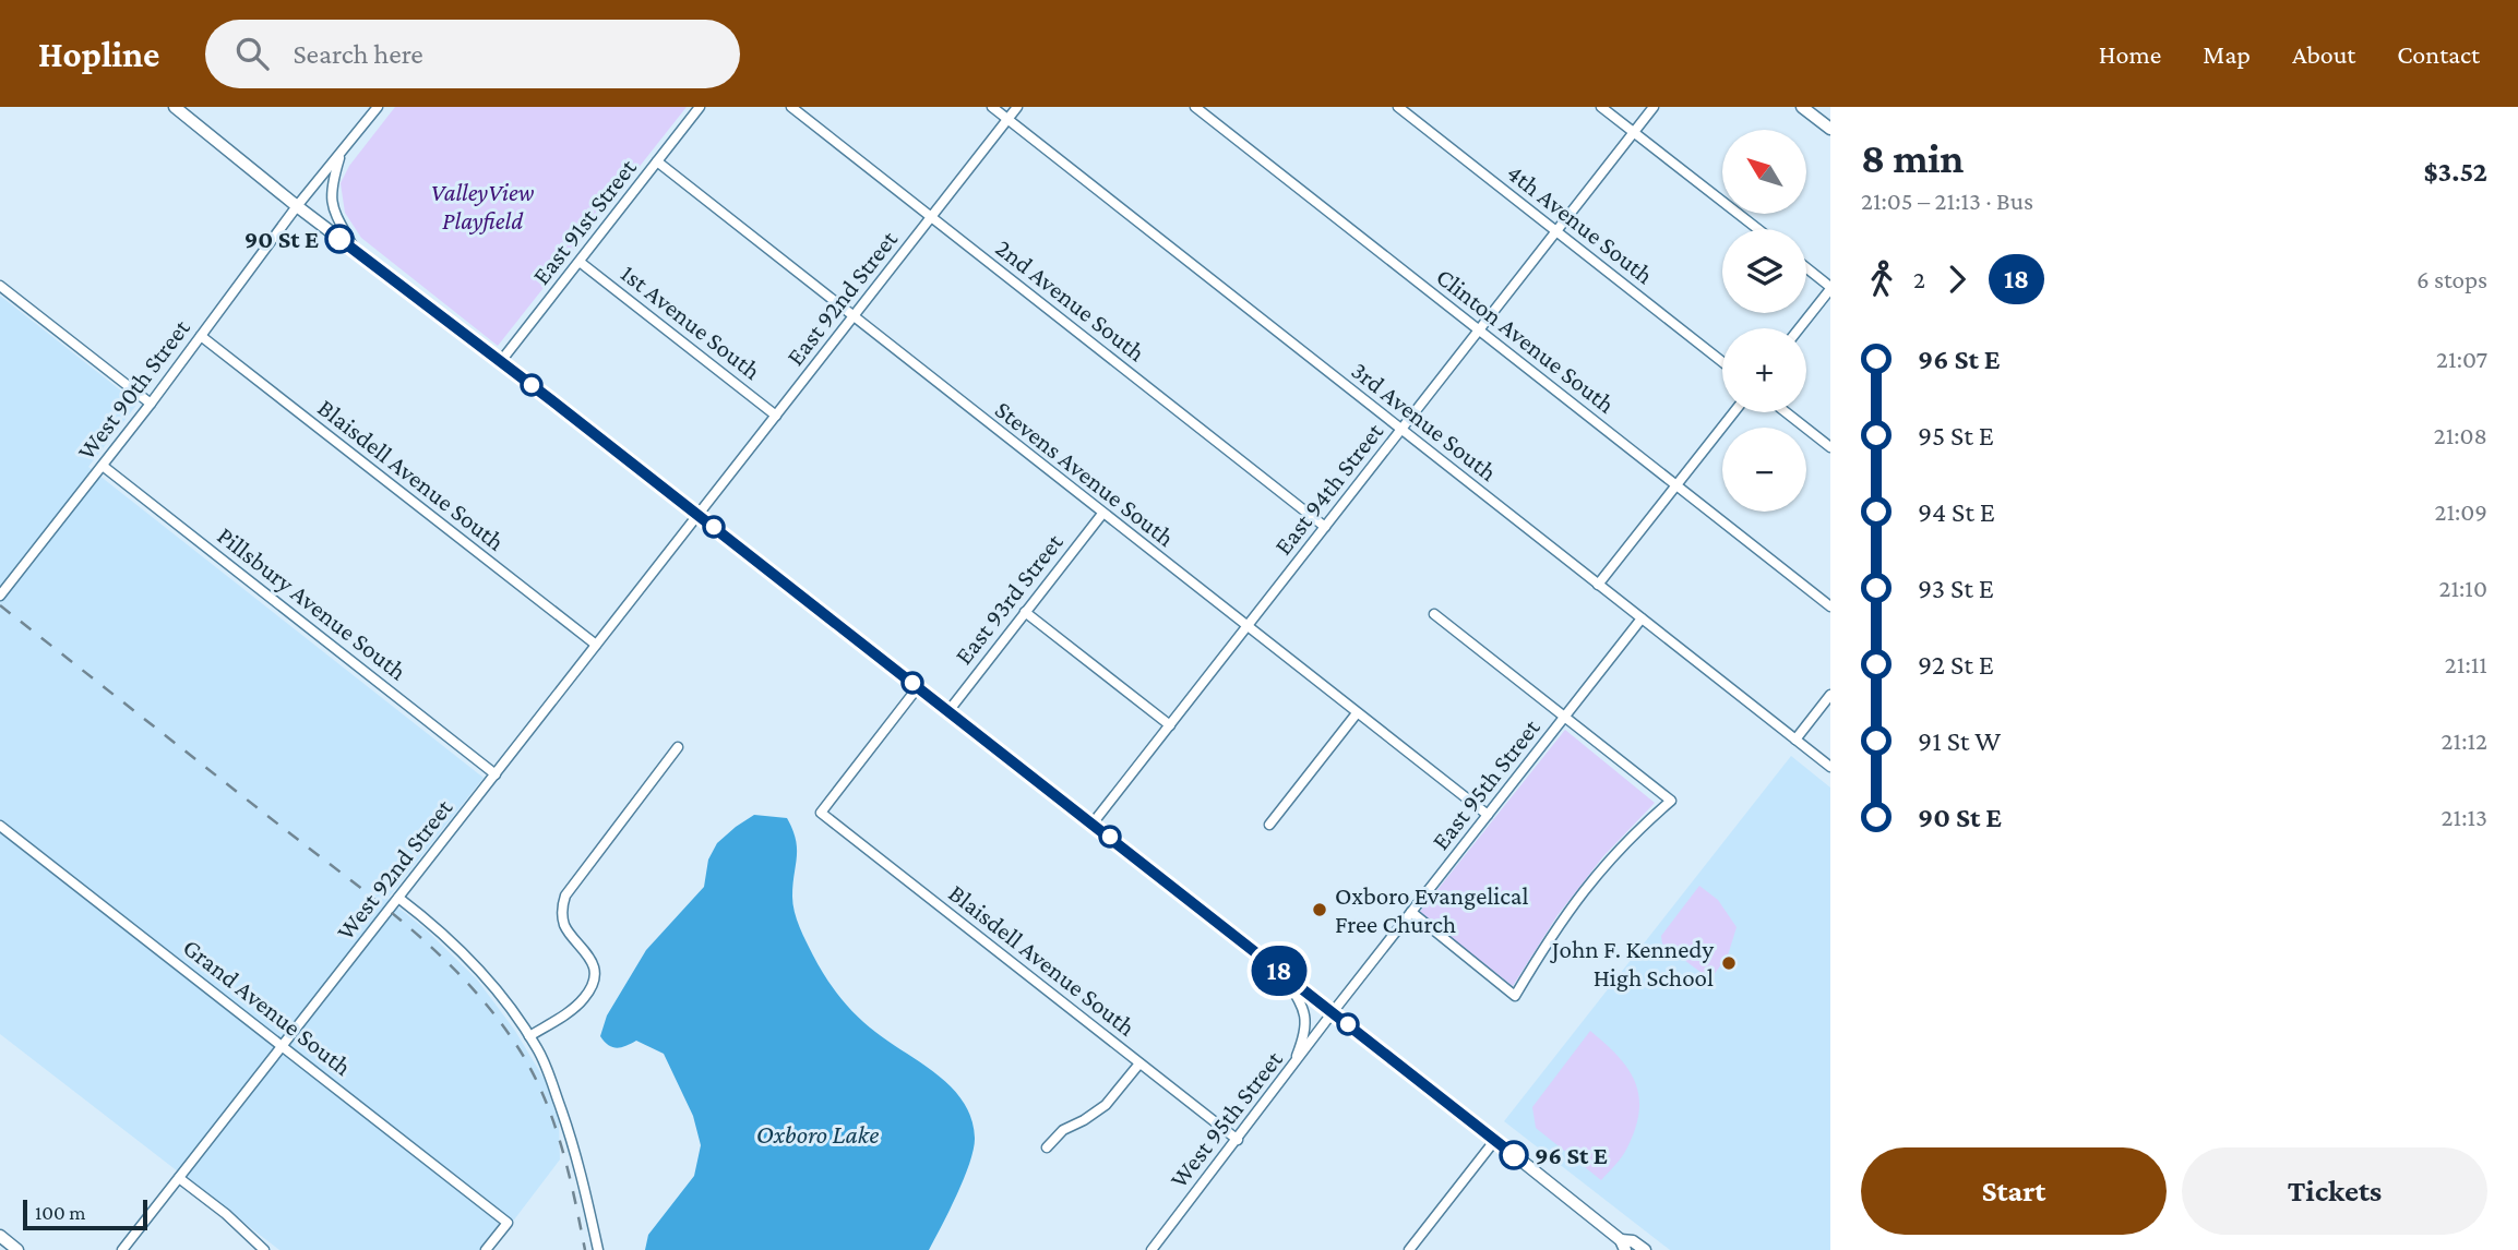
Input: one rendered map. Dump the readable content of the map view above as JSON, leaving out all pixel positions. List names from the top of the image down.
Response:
{
  "streets": {
    "street": [
      "East 91st Street",
      "4th Avenue South",
      "East 92nd Street",
      "2nd Avenue South",
      "1st Avenue South",
      "Clinton Avenue South",
      "West 90th Street",
      "3rd Avenue South",
      "Stevens Avenue South",
      "Blaisdell Avenue South",
      "East 94th Street",
      "East 93rd Street",
      "Pillsbury Avenue South",
      "East 95th Street",
      "West 92nd Street",
      "Grand Avenue South",
      "West 95th Street"
    ]
  },
  "crossings": [
    ["East 91st Street", "1st Avenue South"],
    ["East 91st Street", "Stevens Avenue South"],
    ["4th Avenue South", "East 94th Street"],
    ["East 92nd Street", "2nd Avenue South"],
    ["East 92nd Street", "1st Avenue South"],
    ["East 92nd Street", "3rd Avenue South"],
    ["East 92nd Street", "Stevens Avenue South"],
    ["East 92nd Street", "West 92nd Street"],
    ["2nd Avenue South", "East 94th Street"],
    ["Clinton Avenue South", "East 94th Street"],
    ["West 90th Street", "Blaisdell Avenue South"],
    ["West 90th Street", "Pillsbury Avenue South"],
    ["3rd Avenue South", "East 94th Street"],
    ["3rd Avenue South", "East 95th Street"],
    ["Stevens Avenue South", "East 94th Street"],
    ["Stevens Avenue South", "East 93rd Street"],
    ["Stevens Avenue South", "East 95th Street"],
    ["Blaisdell Avenue South", "West 92nd Street"],
    ["Blaisdell Avenue South", "West 95th Street"],
    ["Pillsbury Avenue South", "West 92nd Street"],
    ["East 95th Street", "West 95th Street"],
    ["West 92nd Street", "Grand Avenue South"]
  ],
  "water": ["Oxboro Lake"],
  "parks": ["ValleyView Playfield"],
  "places": [
    "90 St E",
    "Oxboro Evangelical Free Church",
    "John F. Kennedy High School",
    "96 St E"
  ],
  "lines": ["bus line 18"],
  "scale_bar": "100 m",
  "north": "top left",
  "page": {
    "header": "Hopline",
    "search": "Search here",
    "nav": [
      "Home",
      "Map",
      "About",
      "Contact"
    ],
    "on_map": "18",
    "heading": ["8 min", "21:05 – 21:13 · Bus", "$3.52"],
    "map_buttons": ["+", "−"],
    "legs": ["2", "18", "6 stops"],
    "list": [
      {
        "name": "96 St E",
        "value": "21:07"
      },
      {
        "name": "95 St E",
        "value": "21:08"
      },
      {
        "name": "94 St E",
        "value": "21:09"
      },
      {
        "name": "93 St E",
        "value": "21:10"
      },
      {
        "name": "92 St E",
        "value": "21:11"
      },
      {
        "name": "91 St W",
        "value": "21:12"
      },
      {
        "name": "90 St E",
        "value": "21:13"
      }
    ],
    "buttons": ["Start", "Tickets"],
    "scale": "100 m"
  }
}
